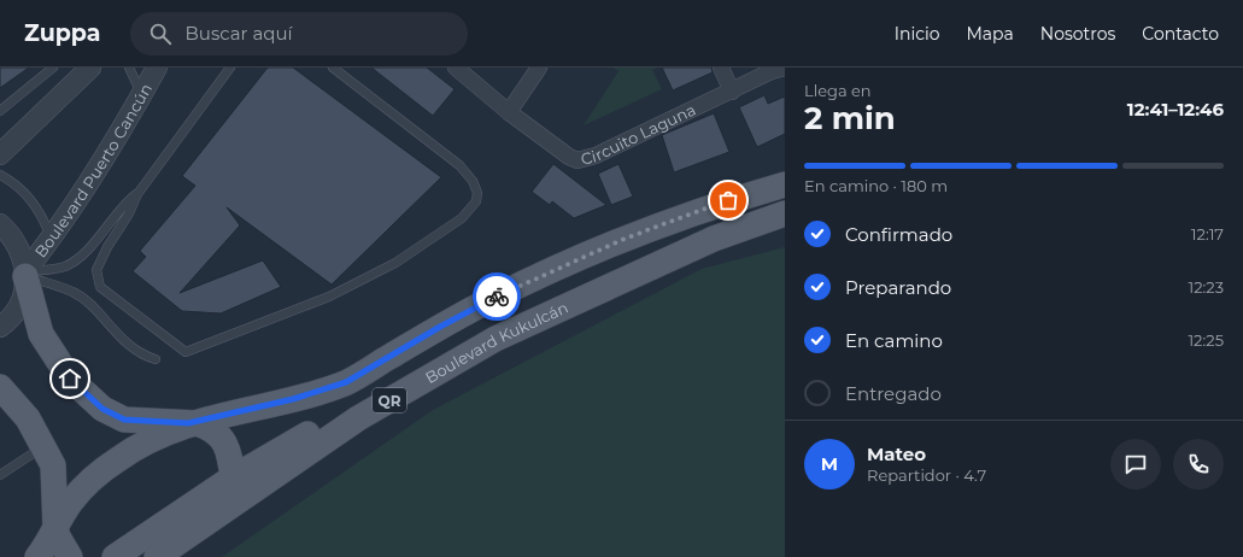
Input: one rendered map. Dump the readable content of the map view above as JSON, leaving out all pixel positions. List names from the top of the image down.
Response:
{
  "streets": {
    "main road": ["Boulevard Kukulcán", "QR"],
    "street": ["Circuito Laguna", "Boulevard Puerto Cancún"]
  },
  "page": {
    "header": "Zuppa",
    "search": "Buscar aquí",
    "nav": [
      "Inicio",
      "Mapa",
      "Nosotros",
      "Contacto"
    ],
    "heading": ["2 min", "Llega en", "12:41–12:46"],
    "panel": ["Mateo", "Repartidor · 4.7"],
    "bar": "En camino · 180 m",
    "list": [
      ["Confirmado", "12:17"],
      ["Preparando", "12:23"],
      ["En camino", "12:25"],
      "Entregado"
    ],
    "round": "M"
  }
}
